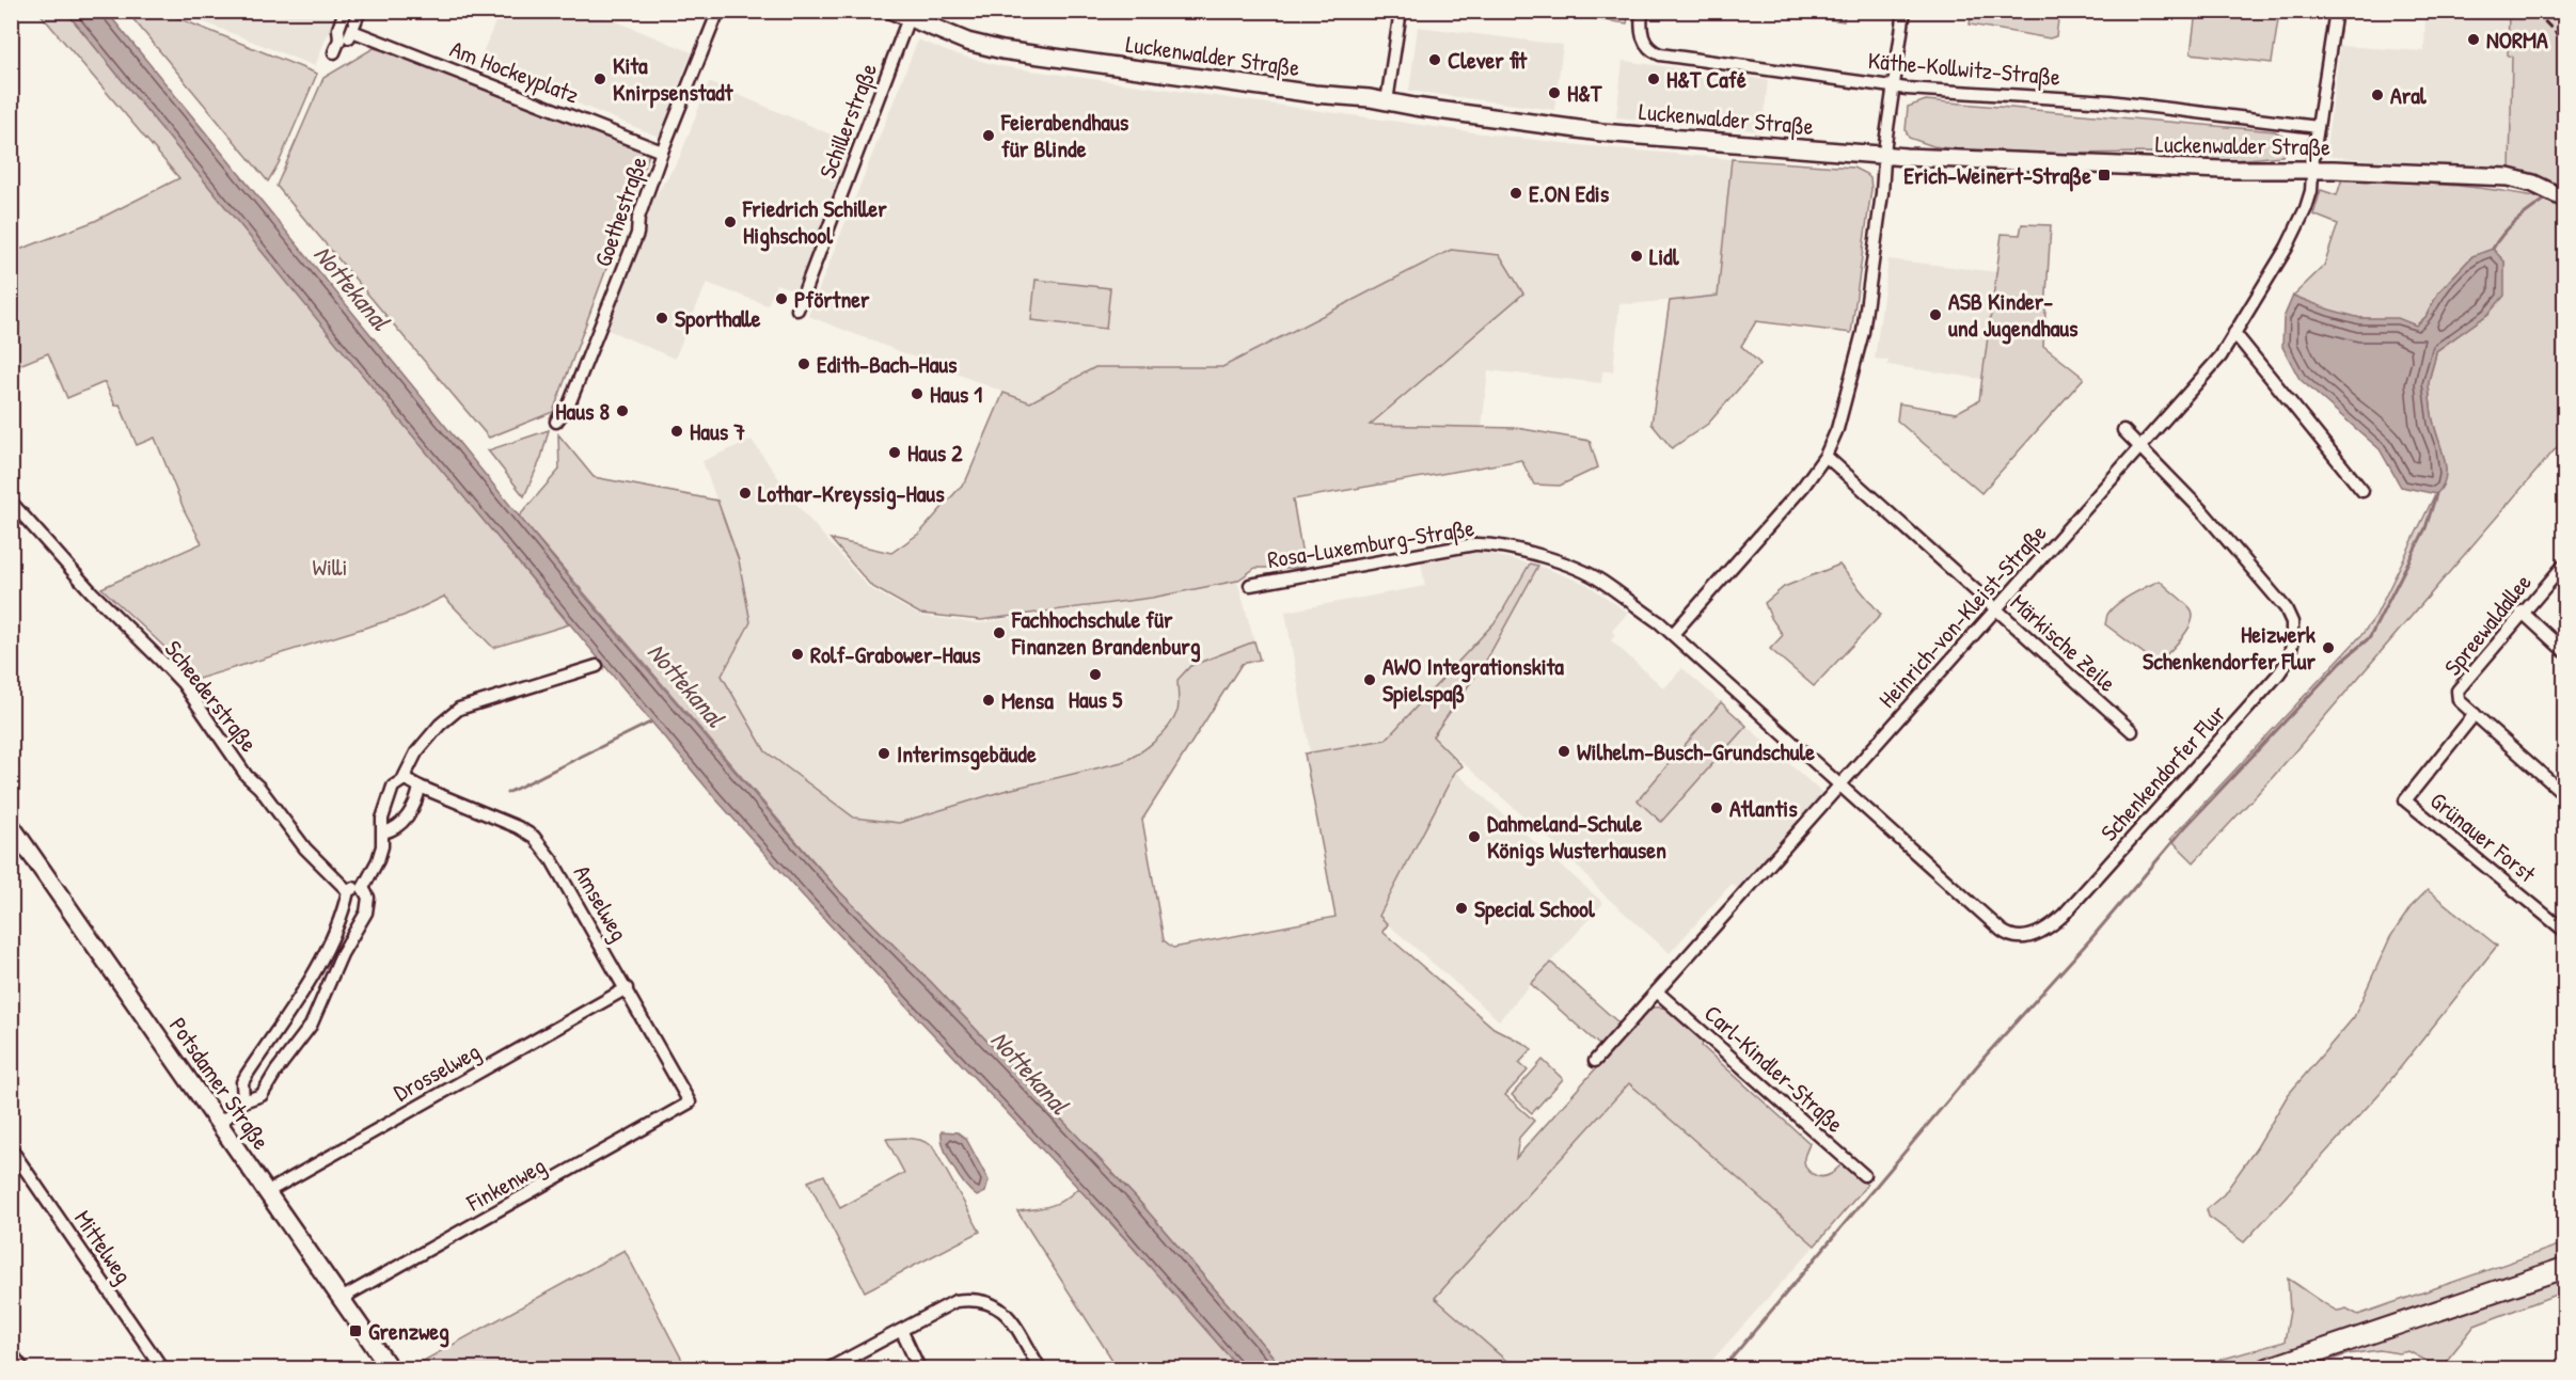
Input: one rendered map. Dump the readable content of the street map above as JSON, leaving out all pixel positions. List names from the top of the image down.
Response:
{
  "streets": {
    "main road": ["Luckenwalder Straße", "Potsdamer Straße"],
    "street": [
      "Käthe-Kollwitz-Straße",
      "Am Hockeyplatz",
      "Schillerstraße",
      "Goethestraße",
      "Rosa-Luxemburg-Straße",
      "Heinrich-von-Kleist-Straße",
      "Spreewaldallee",
      "Märkische Zeile",
      "Scheederstraße",
      "Schenkendorfer Flur",
      "Grünauer Forst",
      "Amselweg",
      "Carl-Kindler-Straße",
      "Drosselweg",
      "Finkenweg",
      "Mittelweg"
    ]
  },
  "crossings": [
    ["Luckenwalder Straße", "Schillerstraße"],
    ["Luckenwalder Straße", "Heinrich-von-Kleist-Straße"],
    ["Am Hockeyplatz", "Goethestraße"],
    ["Rosa-Luxemburg-Straße", "Heinrich-von-Kleist-Straße"],
    ["Rosa-Luxemburg-Straße", "Schenkendorfer Flur"],
    ["Heinrich-von-Kleist-Straße", "Märkische Zeile"],
    ["Heinrich-von-Kleist-Straße", "Schenkendorfer Flur"],
    ["Heinrich-von-Kleist-Straße", "Carl-Kindler-Straße"],
    ["Spreewaldallee", "Grünauer Forst"],
    ["Amselweg", "Drosselweg"],
    ["Amselweg", "Finkenweg"],
    ["Drosselweg", "Potsdamer Straße"],
    ["Potsdamer Straße", "Finkenweg"]
  ],
  "water": ["Nottekanal"],
  "parks": ["Willi"],
  "places": {
    "other": [
      "NORMA",
      "Clever fit",
      "Kita Knirpsenstadt",
      "H&T Café",
      "H&T",
      "Aral",
      "Feierabendhaus für Blinde",
      "E.ON Edis",
      "Friedrich Schiller Highschool",
      "Lidl",
      "Pförtner",
      "ASB Kinder- und Jugendhaus",
      "Sporthalle",
      "Edith-Bach-Haus",
      "Haus 1",
      "Haus 8",
      "Haus 7",
      "Haus 2",
      "Lothar-Kreyssig-Haus",
      "Fachhochschule für Finanzen Brandenburg",
      "Heizwerk Schenkendorfer Flur",
      "Rolf-Grabower-Haus",
      "Haus 5",
      "AWO Integrationskita Spielspaß",
      "Mensa",
      "Wilhelm-Busch-Grundschule",
      "Interimsgebäude",
      "Atlantis",
      "Dahmeland-Schule Königs Wusterhausen",
      "Special School"
    ],
    "transit": ["Erich-Weinert-Straße", "Grenzweg"]
  }
}
